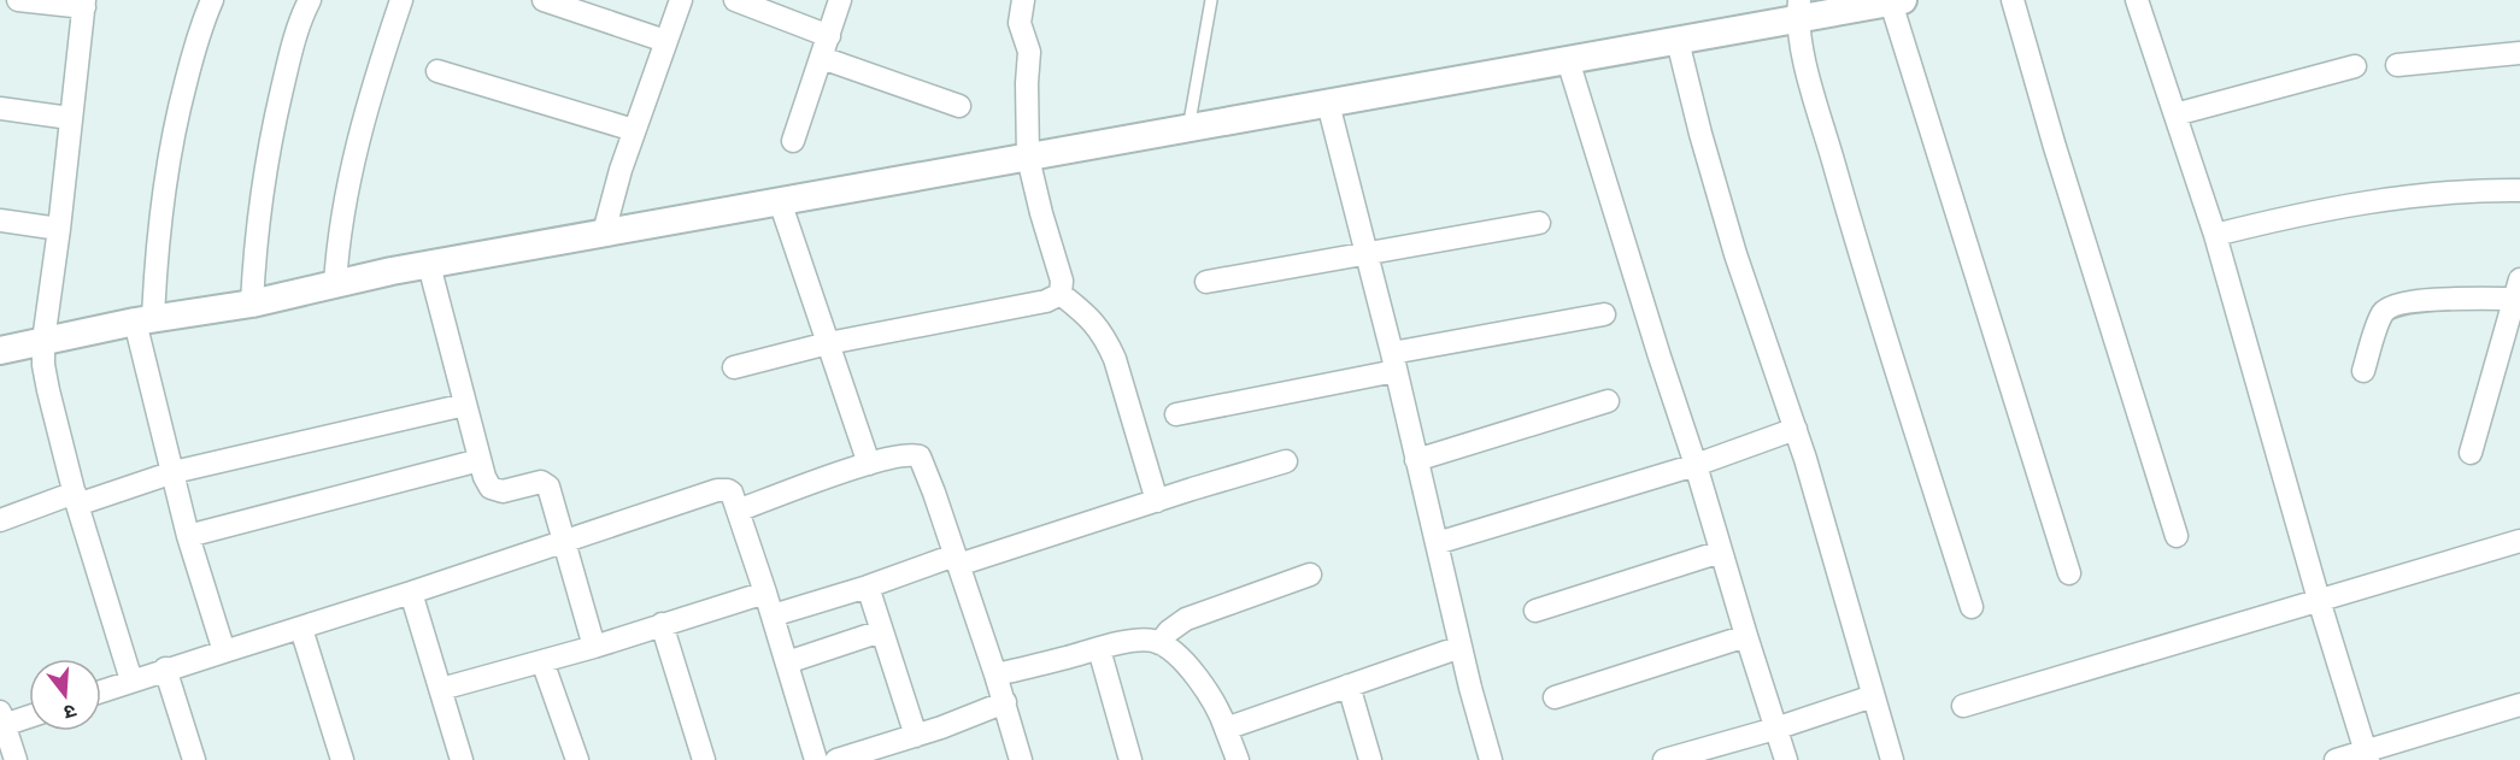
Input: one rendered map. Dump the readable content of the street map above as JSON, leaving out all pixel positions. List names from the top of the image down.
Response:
{
  "north": "bottom"
}
